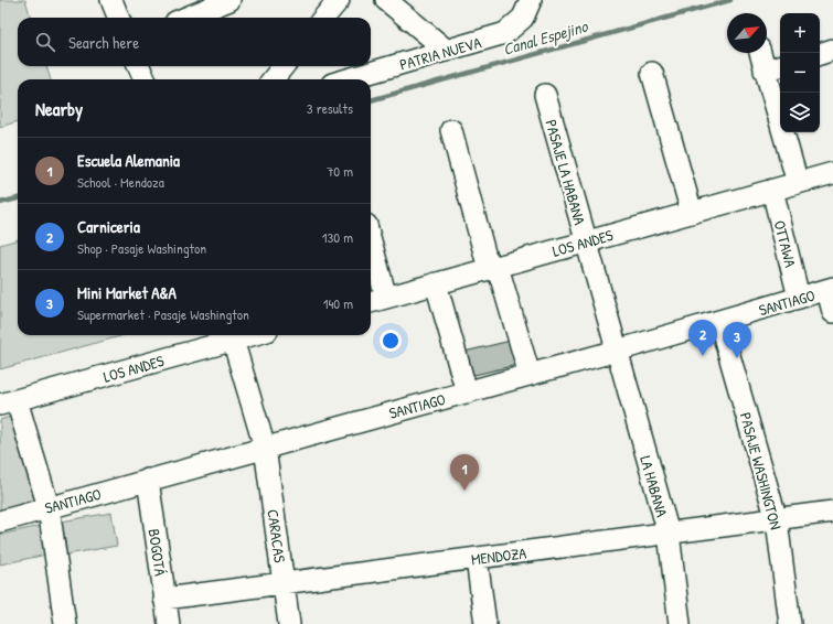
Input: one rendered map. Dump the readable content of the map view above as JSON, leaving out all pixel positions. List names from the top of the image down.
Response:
{
  "streets": {
    "street": [
      "PATRIA NUEVA",
      "PASAJE LA HABANA",
      "LOS ANDES",
      "OTTAWA",
      "SANTIAGO",
      "PASAJE WASHINGTON",
      "LA HABANA",
      "CARACAS",
      "BOGOTÁ",
      "MENDOZA"
    ]
  },
  "crossings": [
    ["PASAJE LA HABANA", "LOS ANDES"],
    ["PASAJE LA HABANA", "SANTIAGO"],
    ["PASAJE LA HABANA", "LA HABANA"],
    ["LOS ANDES", "OTTAWA"],
    ["LOS ANDES", "CARACAS"],
    ["OTTAWA", "SANTIAGO"],
    ["SANTIAGO", "PASAJE WASHINGTON"],
    ["SANTIAGO", "LA HABANA"],
    ["SANTIAGO", "CARACAS"],
    ["SANTIAGO", "BOGOTÁ"],
    ["PASAJE WASHINGTON", "MENDOZA"],
    ["LA HABANA", "MENDOZA"],
    ["CARACAS", "MENDOZA"],
    ["BOGOTÁ", "MENDOZA"]
  ],
  "water": ["Canal Espejino"],
  "north": "top right",
  "page": {
    "map_buttons": ["+", "−"],
    "search": "Search here",
    "heading": ["Nearby", "3 results"],
    "list": [
      {
        "mark": "1",
        "name": "Escuela Alemania",
        "note": "School · Mendoza",
        "value": "70 m"
      },
      {
        "mark": "2",
        "name": "Carniceria",
        "note": "Shop · Pasaje Washington",
        "value": "130 m"
      },
      {
        "mark": "3",
        "name": "Mini Market A&A",
        "note": "Supermarket · Pasaje Washington",
        "value": "140 m"
      }
    ],
    "pins": ["2", "3", "1"]
  }
}
